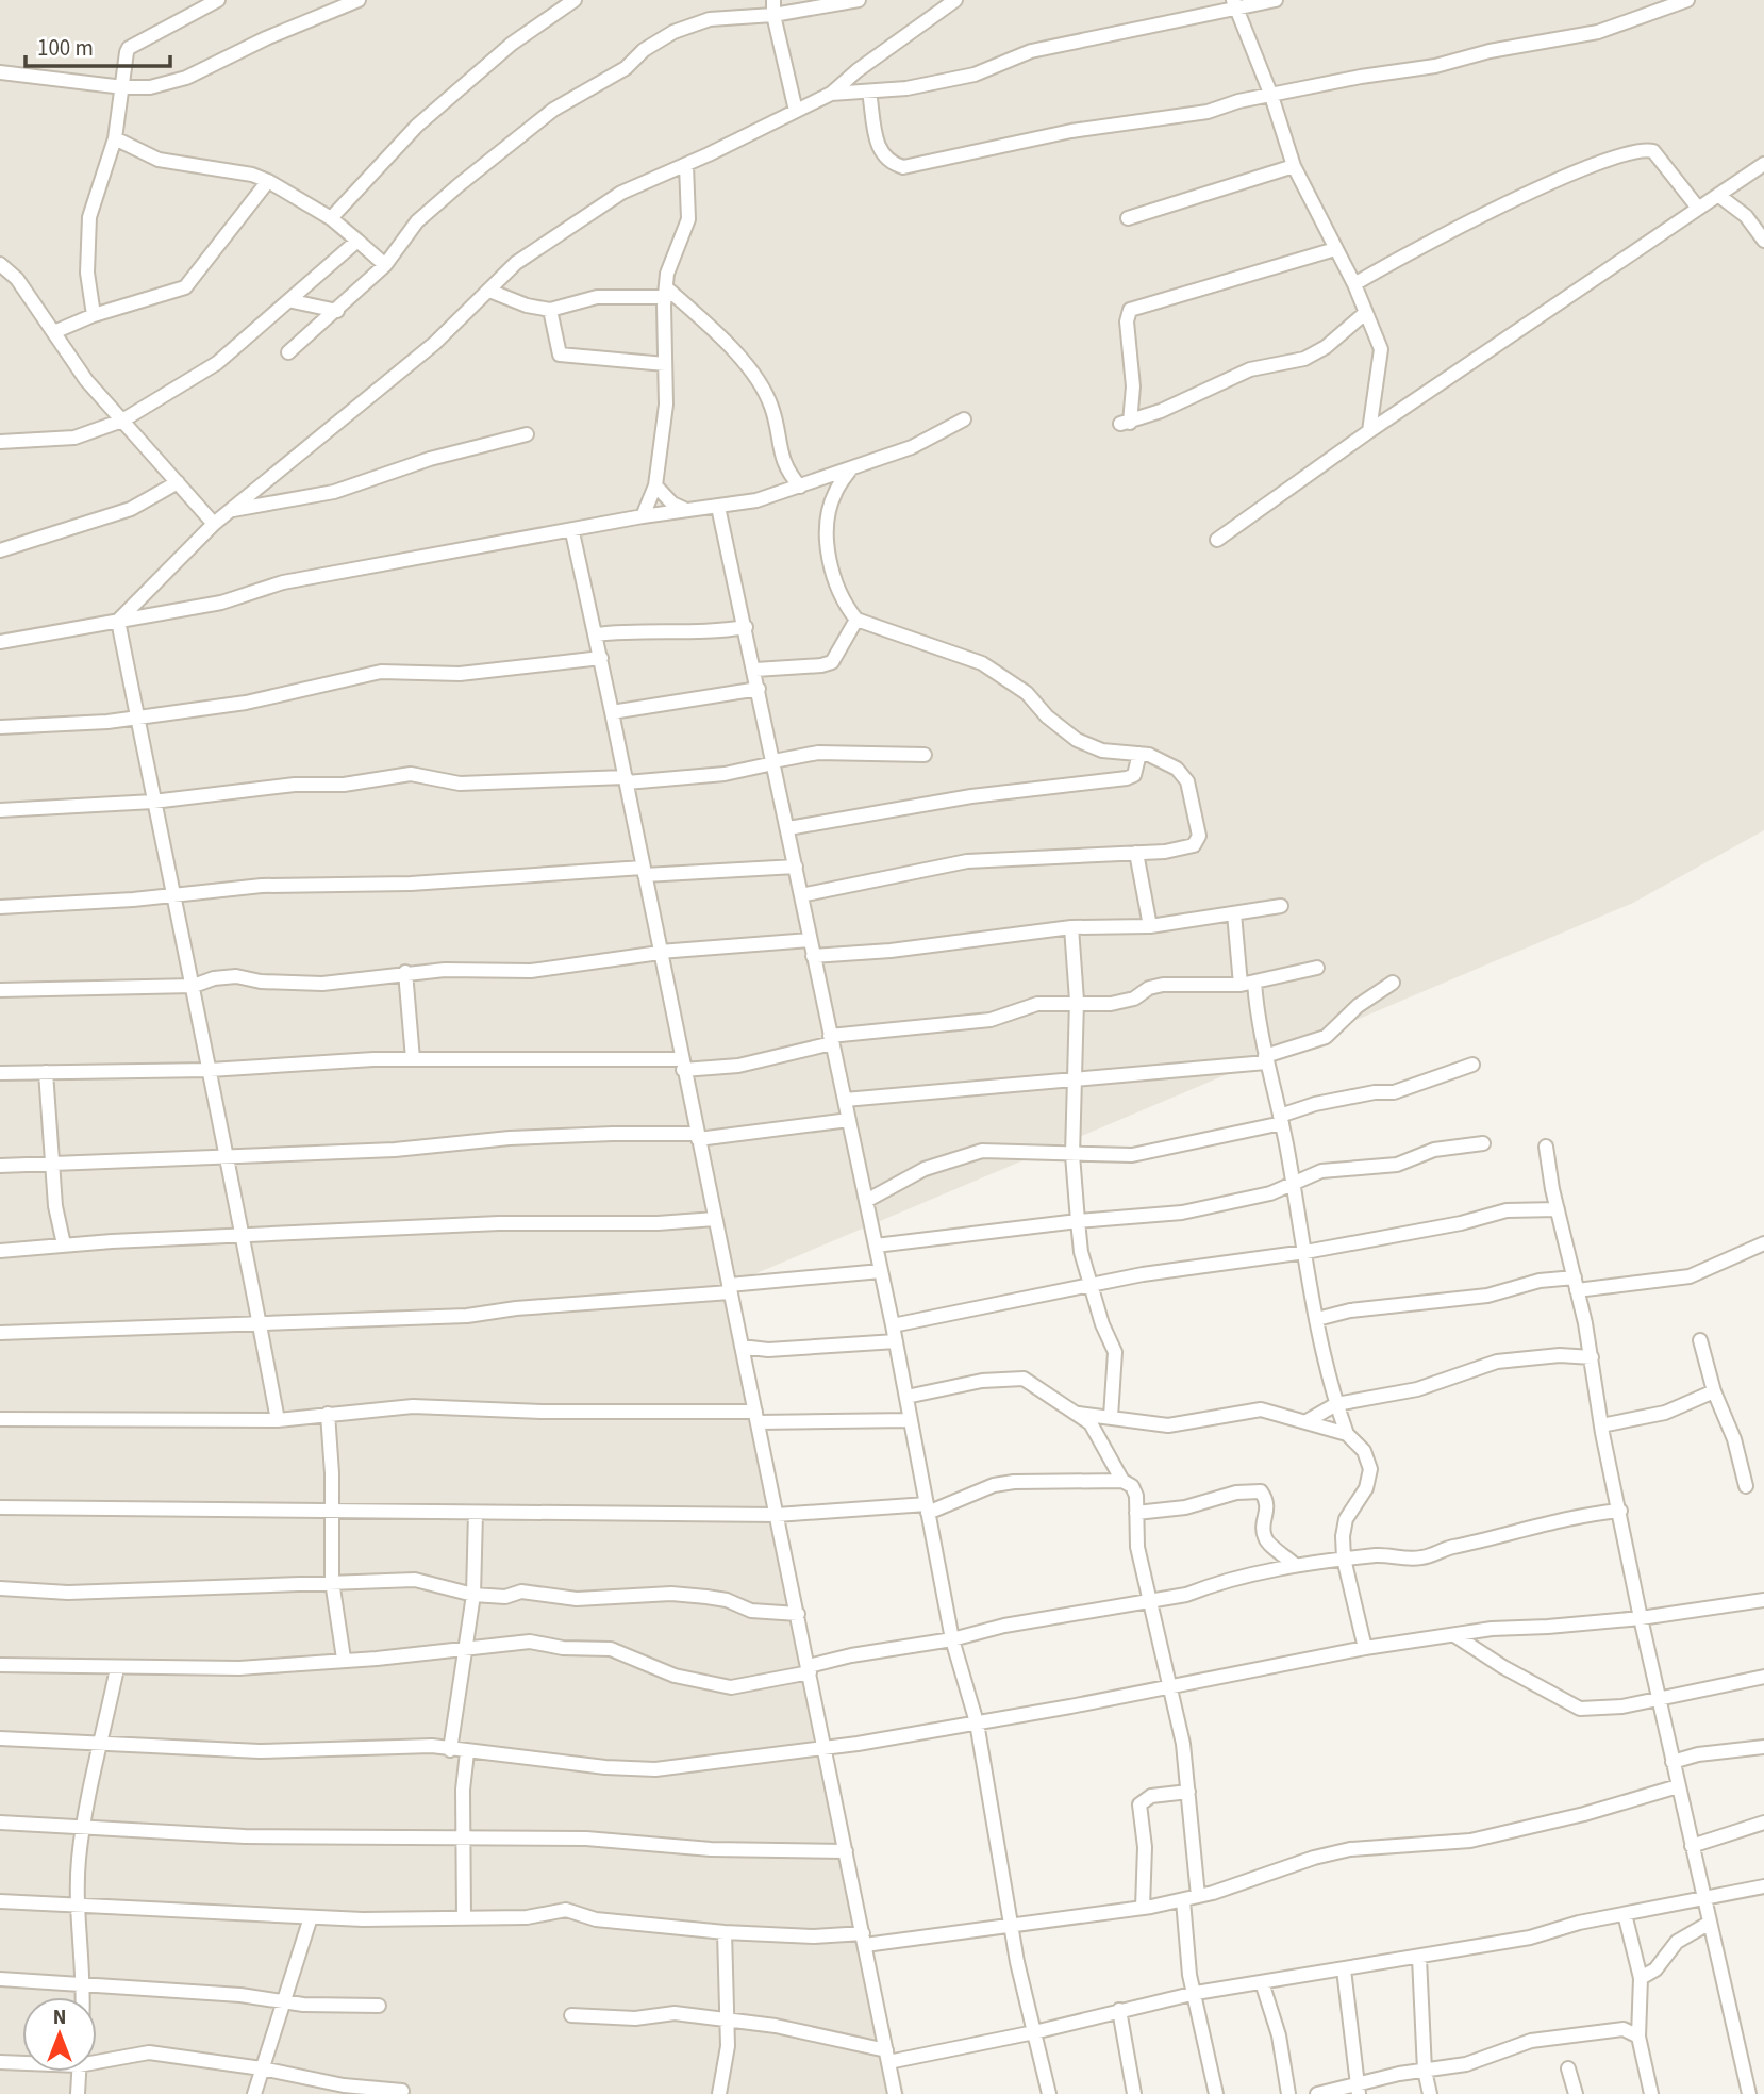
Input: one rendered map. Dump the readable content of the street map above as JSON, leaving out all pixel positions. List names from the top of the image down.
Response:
{
  "scale_bar": "100 m",
  "north": "top"
}
